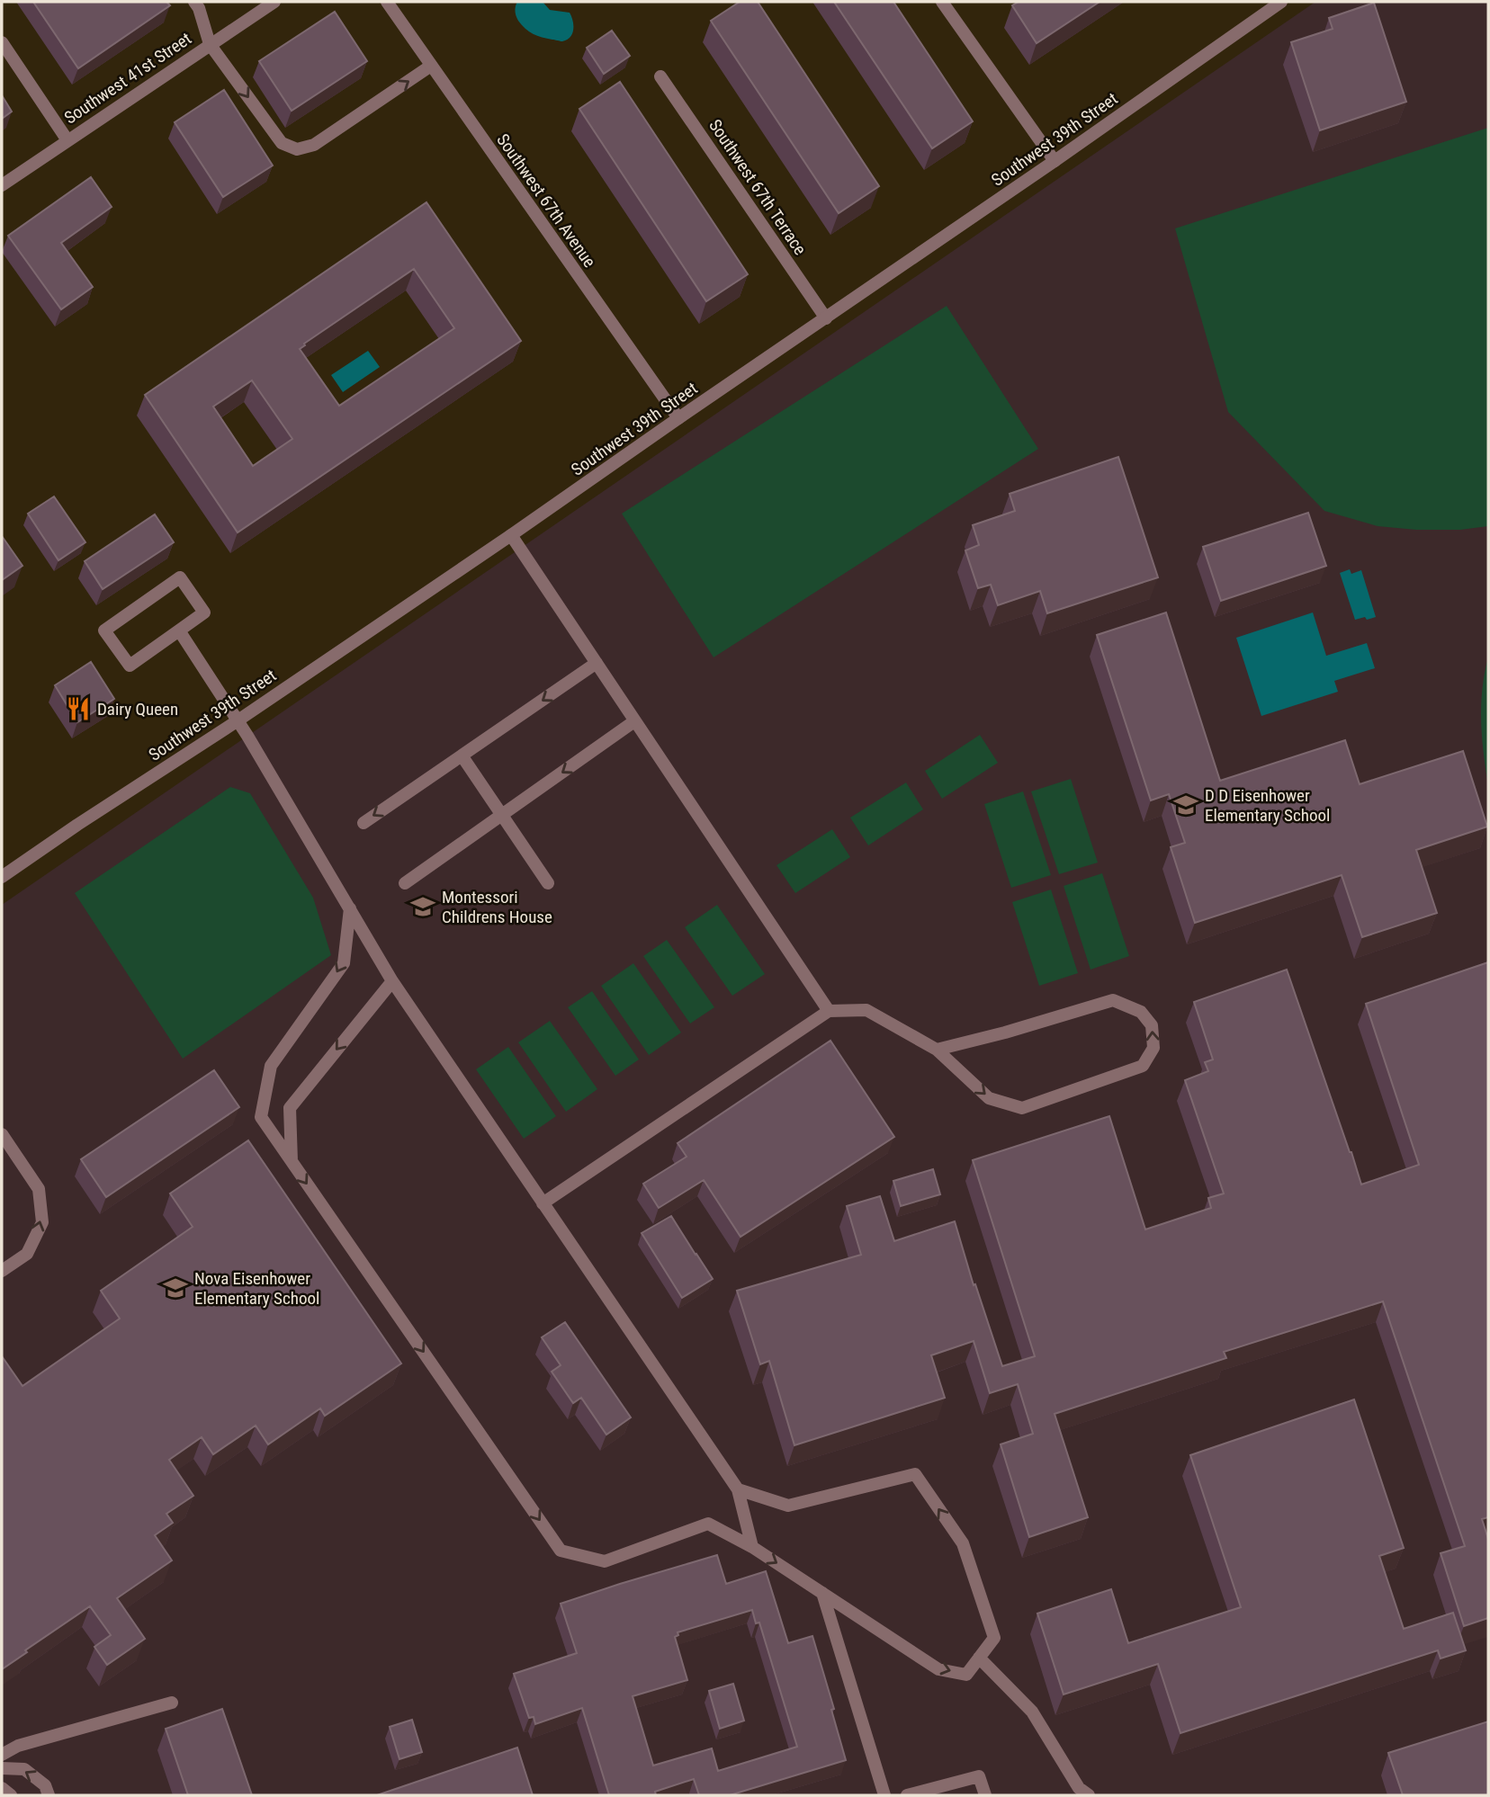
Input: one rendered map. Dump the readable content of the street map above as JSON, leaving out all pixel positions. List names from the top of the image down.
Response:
{
  "streets": {
    "street": [
      "Southwest 41st Street",
      "Southwest 39th Street",
      "Southwest 67th Terrace",
      "Southwest 67th Avenue"
    ]
  },
  "crossings": [
    ["Southwest 39th Street", "Southwest 67th Terrace"],
    ["Southwest 39th Street", "Southwest 67th Avenue"]
  ],
  "places": {
    "restaurant": ["Dairy Queen"],
    "school or university": ["D D Eisenhower Elementary School", "Montessori Childrens House", "Nova Eisenhower Elementary School"]
  }
}
